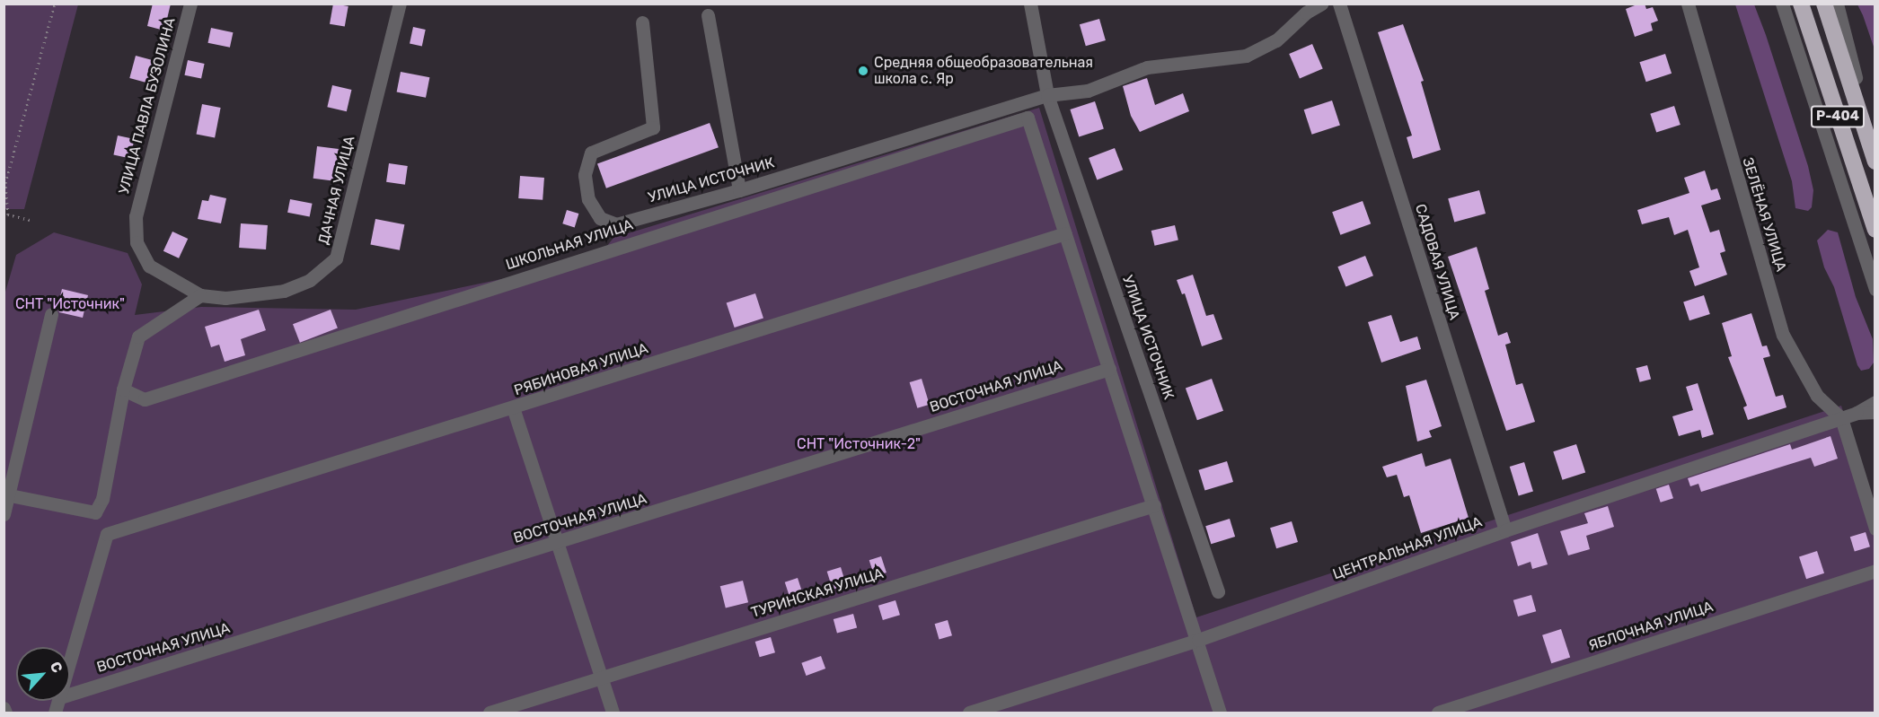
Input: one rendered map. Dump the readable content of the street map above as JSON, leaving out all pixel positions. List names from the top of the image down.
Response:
{
  "streets": {
    "highway": ["Р-404"],
    "street": [
      "УЛИЦА ПАВЛА БУЗОЛИНА",
      "УЛИЦА ИСТОЧНИК",
      "ДАЧНАЯ УЛИЦА",
      "ЗЕЛЁНАЯ УЛИЦА",
      "ШКОЛЬНАЯ УЛИЦА",
      "САДОВАЯ УЛИЦА",
      "РЯБИНОВАЯ УЛИЦА",
      "ВОСТОЧНАЯ УЛИЦА",
      "ЦЕНТРАЛЬНАЯ УЛИЦА",
      "ТУРИНСКАЯ УЛИЦА",
      "ЯБЛОЧНАЯ УЛИЦА"
    ]
  },
  "crossings": [
    ["УЛИЦА ПАВЛА БУЗОЛИНА", "ДАЧНАЯ УЛИЦА"],
    ["ЗЕЛЁНАЯ УЛИЦА", "ЦЕНТРАЛЬНАЯ УЛИЦА"],
    ["ШКОЛЬНАЯ УЛИЦА", "РЯБИНОВАЯ УЛИЦА"],
    ["САДОВАЯ УЛИЦА", "ЦЕНТРАЛЬНАЯ УЛИЦА"]
  ],
  "parks": ["СНТ \"Источник\"", "СНТ \"Источник-2\""],
  "places": ["Средняя общеобразовательная школа с. Яр"],
  "north": "top right"
}
